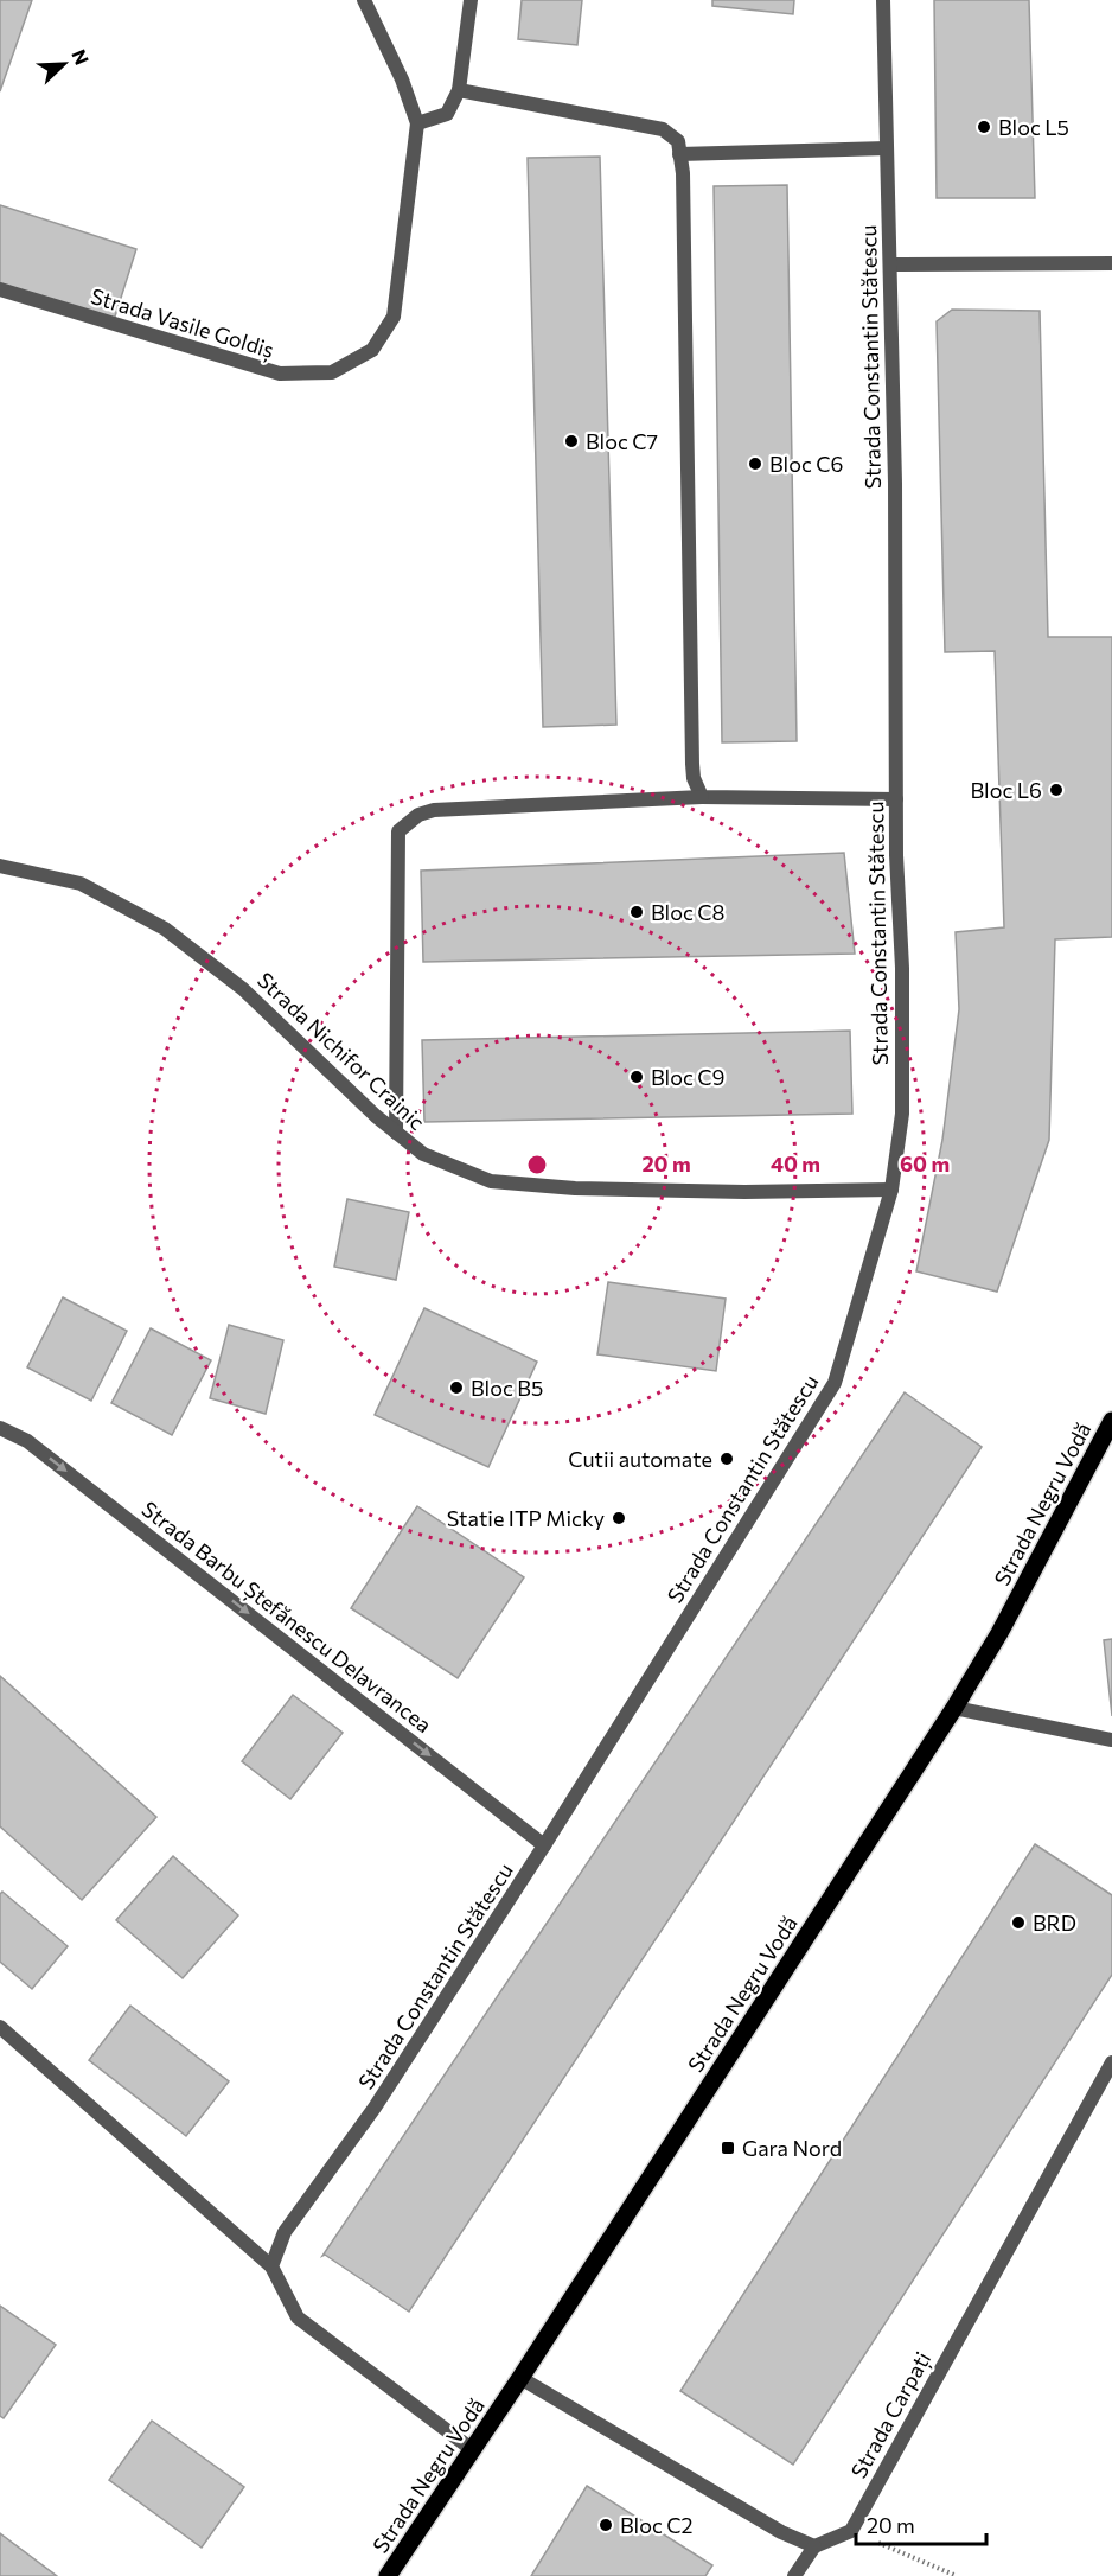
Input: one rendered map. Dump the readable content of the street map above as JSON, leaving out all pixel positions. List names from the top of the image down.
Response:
{
  "streets": {
    "main road": ["Strada Negru Vodă"],
    "street": [
      "Strada Vasile Goldiș",
      "Strada Constantin Stătescu",
      "Strada Nichifor Crainic",
      "Strada Barbu Ștefănescu Delavrancea",
      "Strada Carpați"
    ]
  },
  "crossings": [
    ["Strada Constantin Stătescu", "Strada Nichifor Crainic"],
    ["Strada Constantin Stătescu", "Strada Barbu Ștefănescu Delavrancea"]
  ],
  "one_way": ["Strada Barbu Ștefănescu Delavrancea"],
  "places": {
    "other": [
      "Bloc L5",
      "Bloc C7",
      "Bloc C6",
      "Bloc L6",
      "Bloc C8",
      "Bloc C9",
      "Bloc B5",
      "Cutii automate",
      "Statie ITP Micky",
      "BRD",
      "Bloc C2"
    ],
    "transit": ["Gara Nord"]
  },
  "scale_bar": "20 m",
  "north": "top right",
  "rings": ["20 m", "40 m", "60 m"]
}
